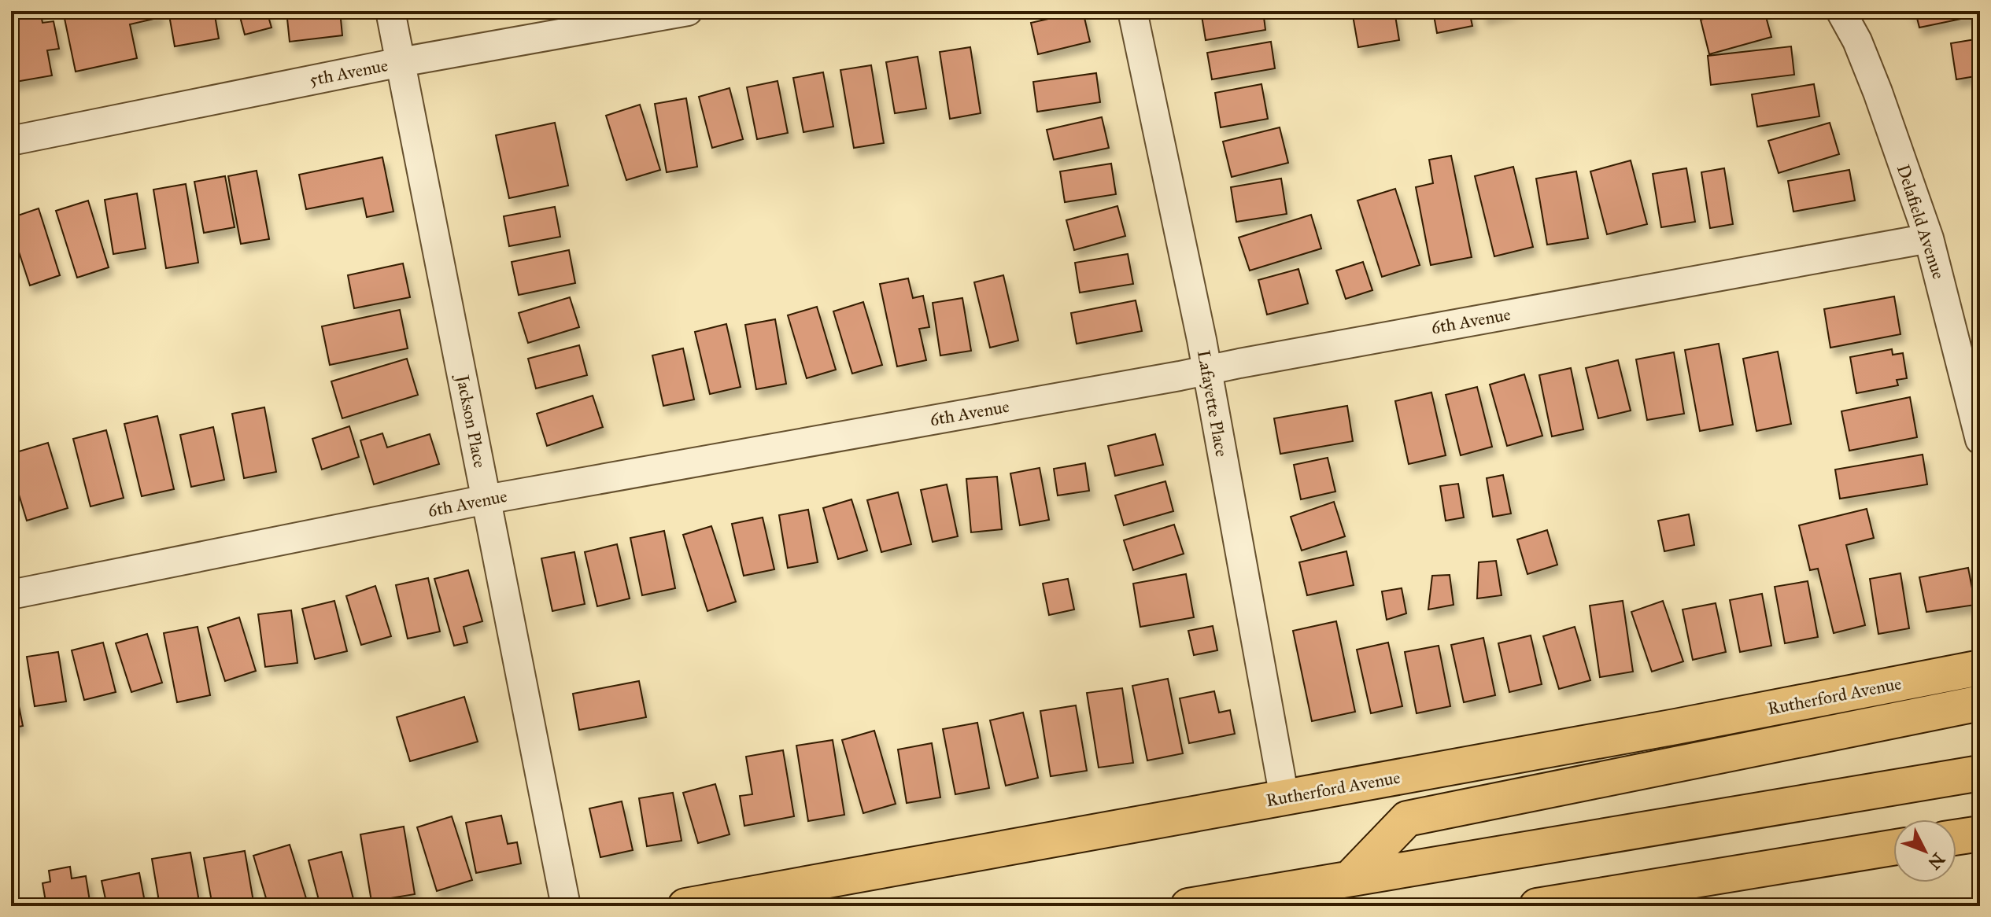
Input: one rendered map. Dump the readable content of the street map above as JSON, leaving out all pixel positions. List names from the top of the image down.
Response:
{
  "streets": {
    "main road": ["Rutherford Avenue"],
    "street": [
      "5th Avenue",
      "Delafield Avenue",
      "6th Avenue",
      "Lafayette Place",
      "Jackson Place"
    ]
  },
  "crossings": [
    ["5th Avenue", "Jackson Place"],
    ["Delafield Avenue", "6th Avenue"],
    ["6th Avenue", "Lafayette Place"],
    ["6th Avenue", "Jackson Place"],
    ["Lafayette Place", "Rutherford Avenue"]
  ],
  "north": "bottom right"
}
